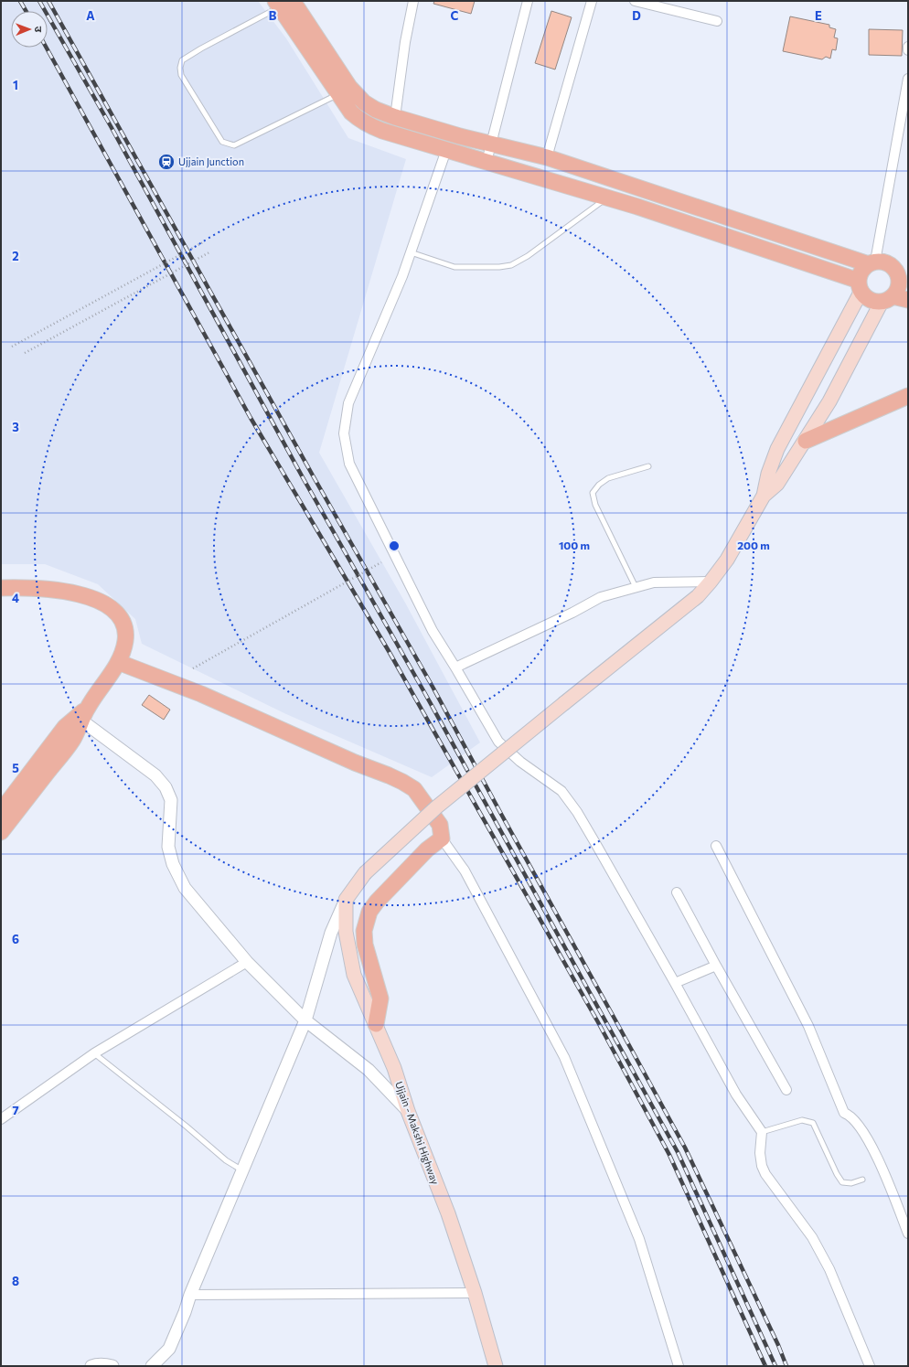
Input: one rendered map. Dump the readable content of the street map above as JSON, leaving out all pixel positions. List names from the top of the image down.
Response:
{
  "streets": {
    "main road": ["Ujjain - Makshi Highway"]
  },
  "places": {
    "station": ["Ujjain Junction"]
  },
  "north": "right",
  "grid": {
    "columns": [
      "A",
      "B",
      "C",
      "D",
      "E"
    ],
    "rows": [
      "1",
      "2",
      "3",
      "4",
      "5",
      "6",
      "7",
      "8"
    ]
  },
  "rings": ["100 m", "200 m"]
}
